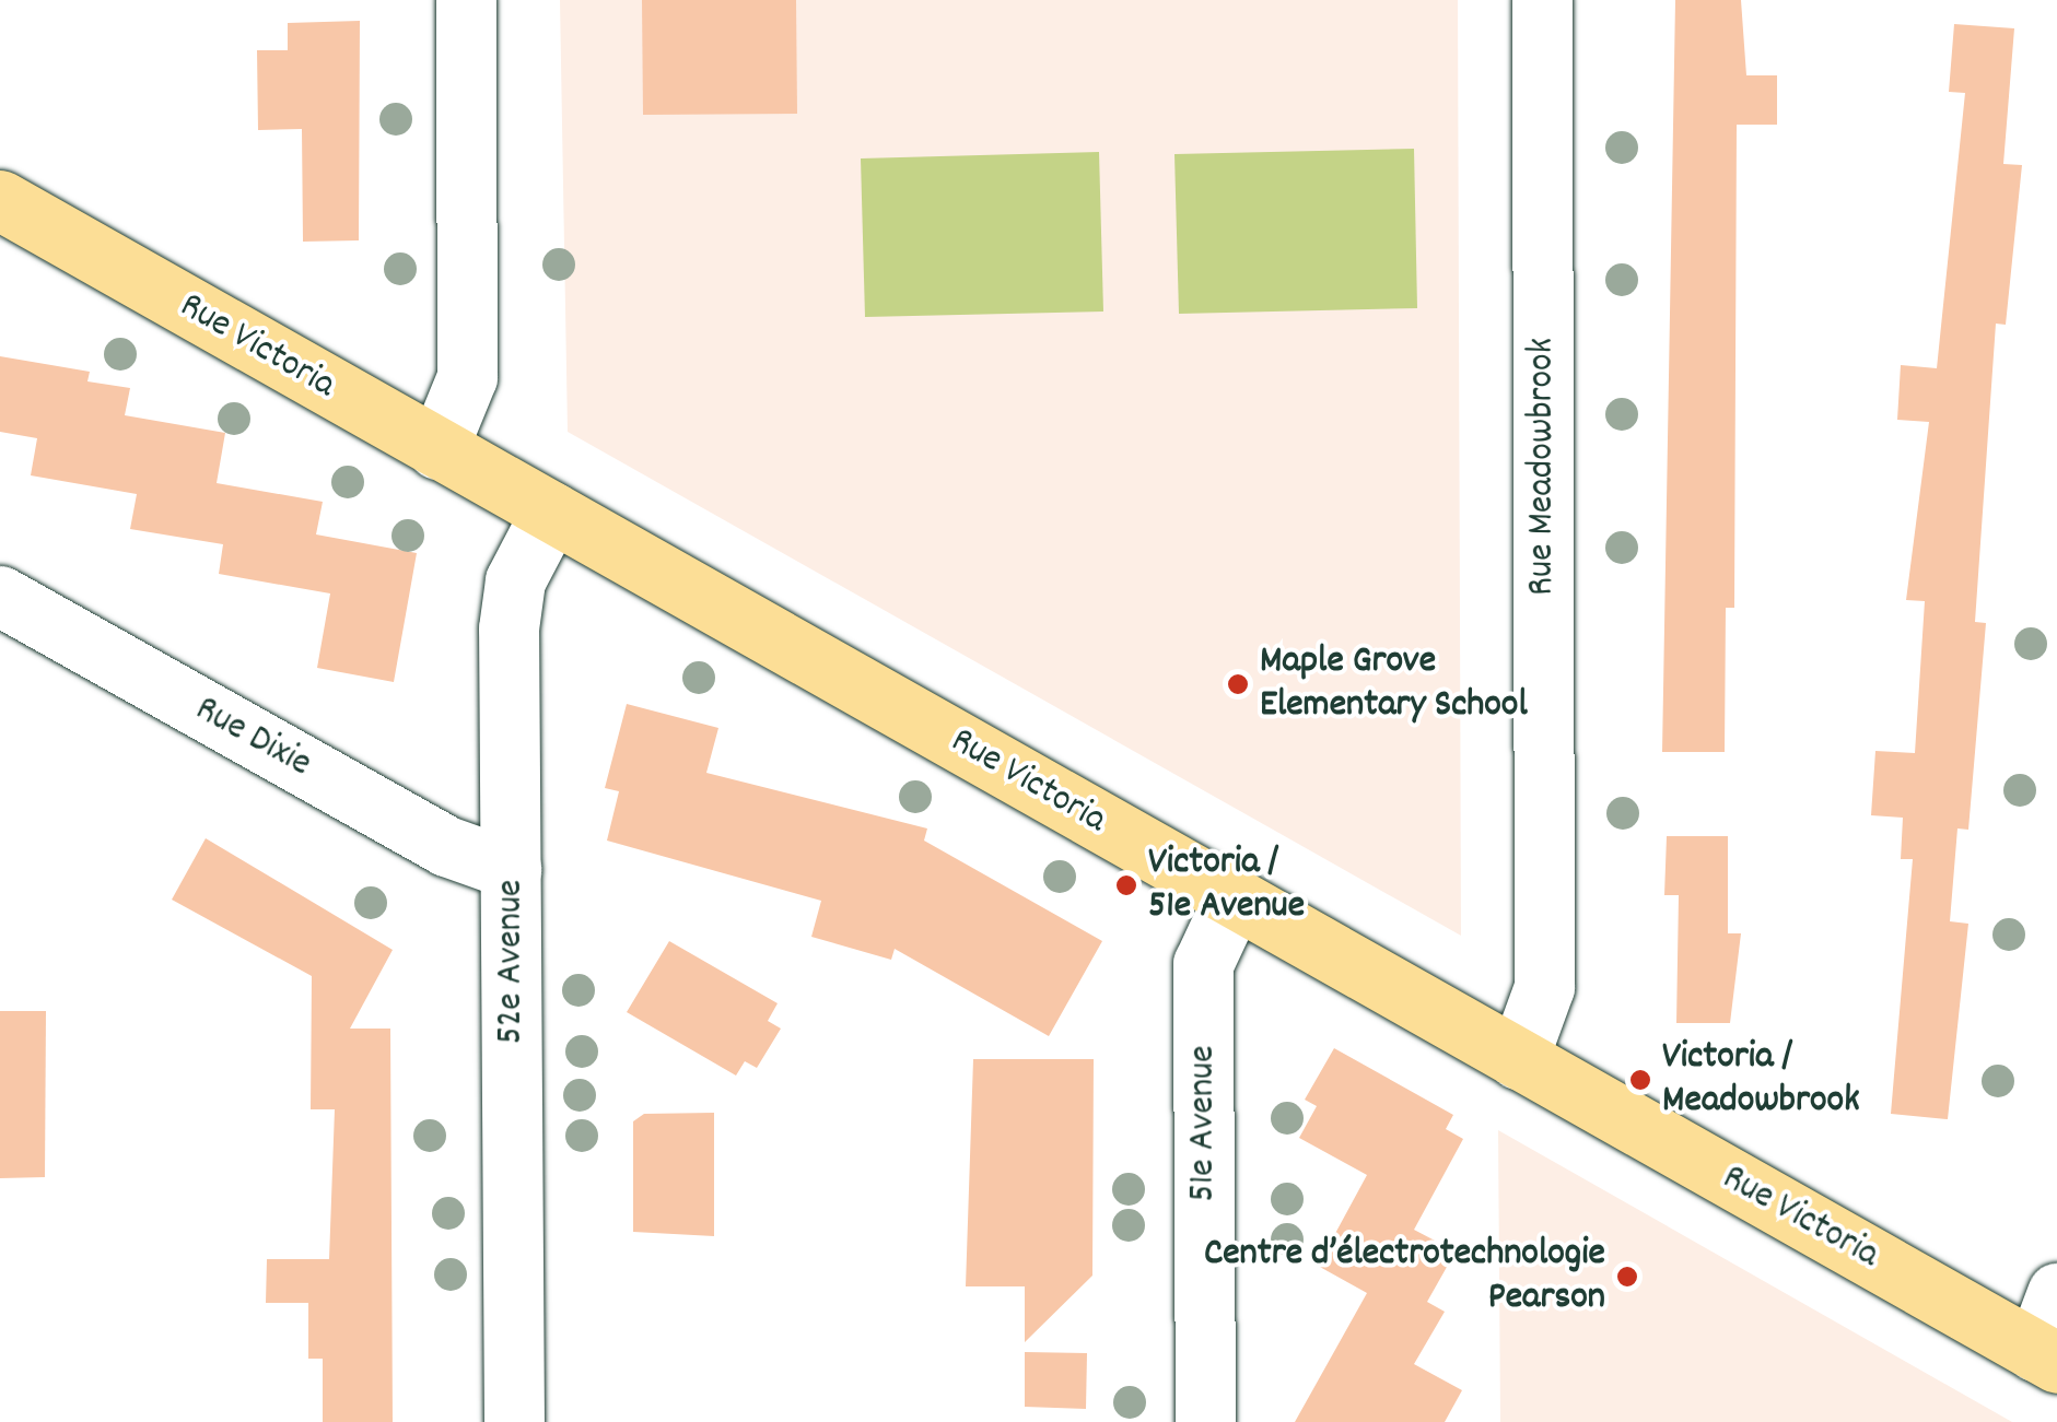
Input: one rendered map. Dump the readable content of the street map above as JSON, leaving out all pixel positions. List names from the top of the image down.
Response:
{
  "streets": {
    "main road": ["Rue Victoria"],
    "street": [
      "Rue Meadowbrook",
      "Rue Dixie",
      "52e Avenue",
      "51e Avenue"
    ]
  },
  "crossings": [
    ["Rue Victoria", "Rue Meadowbrook"],
    ["Rue Victoria", "52e Avenue"],
    ["Rue Victoria", "51e Avenue"],
    ["Rue Dixie", "52e Avenue"]
  ],
  "places": [
    "Maple Grove Elementary School",
    "Victoria / 51e Avenue",
    "Victoria / Meadowbrook",
    "Centre d’électrotechnologie Pearson"
  ]
}
